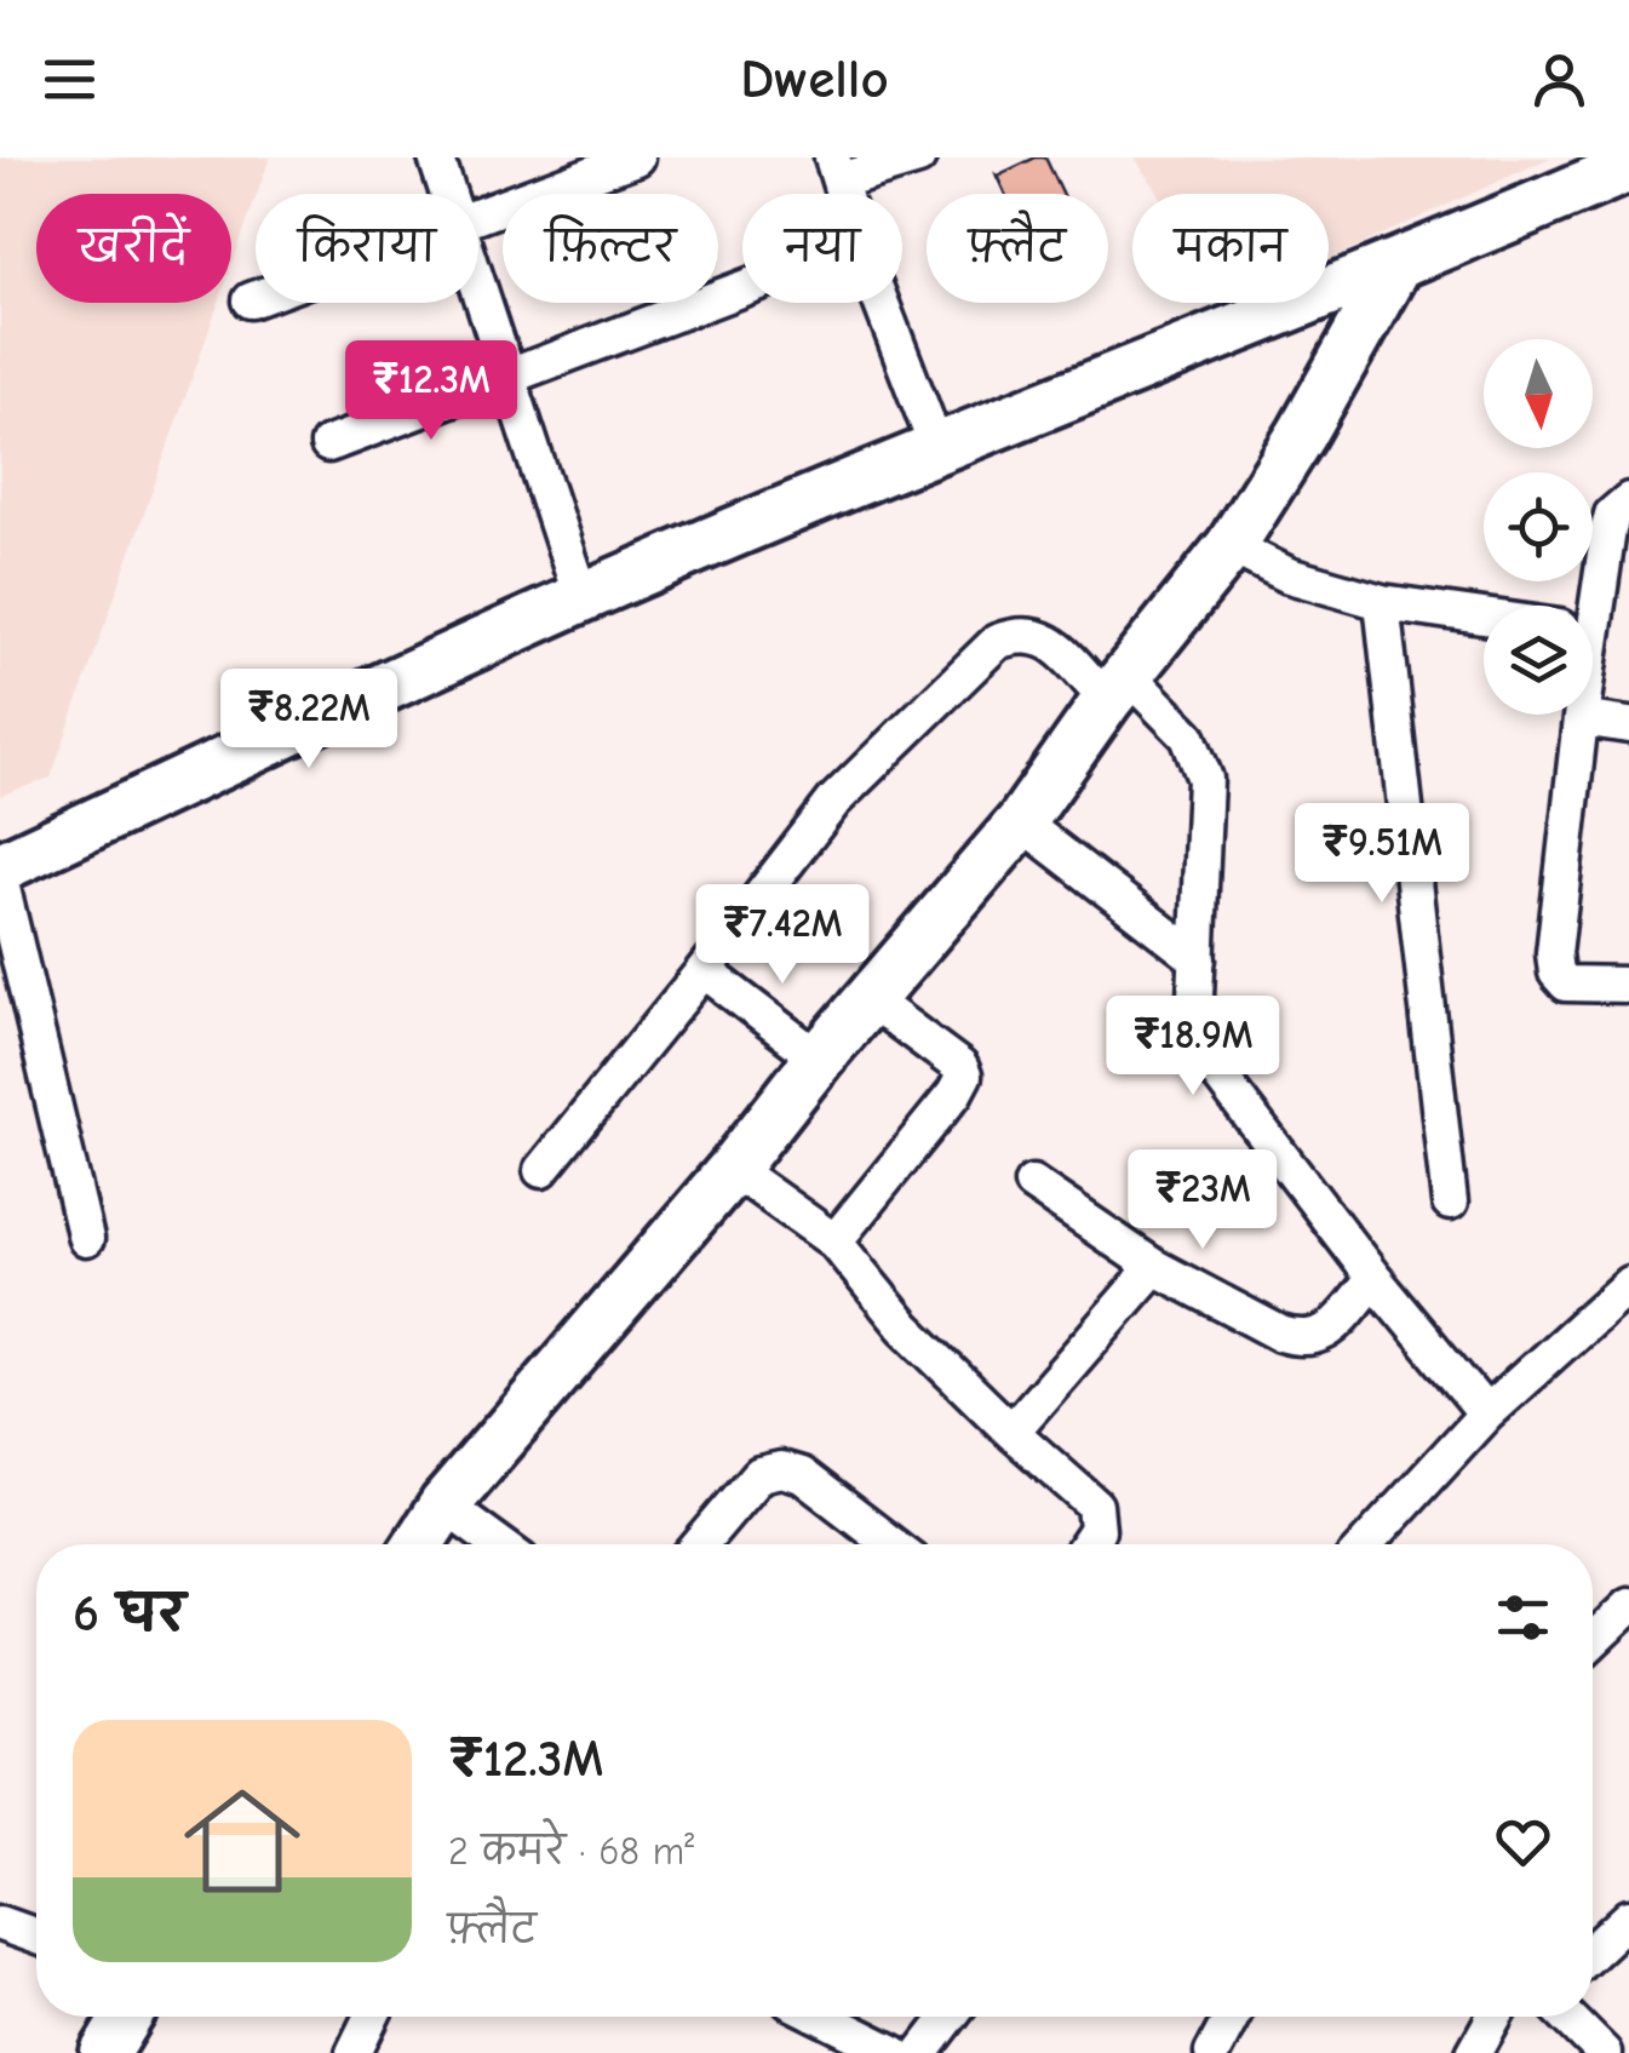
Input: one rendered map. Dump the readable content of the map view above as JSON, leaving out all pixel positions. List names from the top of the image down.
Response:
{
  "north": "bottom",
  "page": {
    "header": "Dwello",
    "chip": [
      "खरीदें",
      "किराया",
      "फ़िल्टर",
      "नया",
      "फ़्लैट",
      "मकान"
    ],
    "price": [
      "₹12.3M",
      "₹8.22M",
      "₹9.51M",
      "₹7.42M",
      "₹18.9M",
      "₹23M"
    ],
    "heading": "6 घर",
    "list": [
      {
        "name": "₹12.3M",
        "note": "2 कमरे · 68 m² · फ़्लैट"
      }
    ]
  }
}
